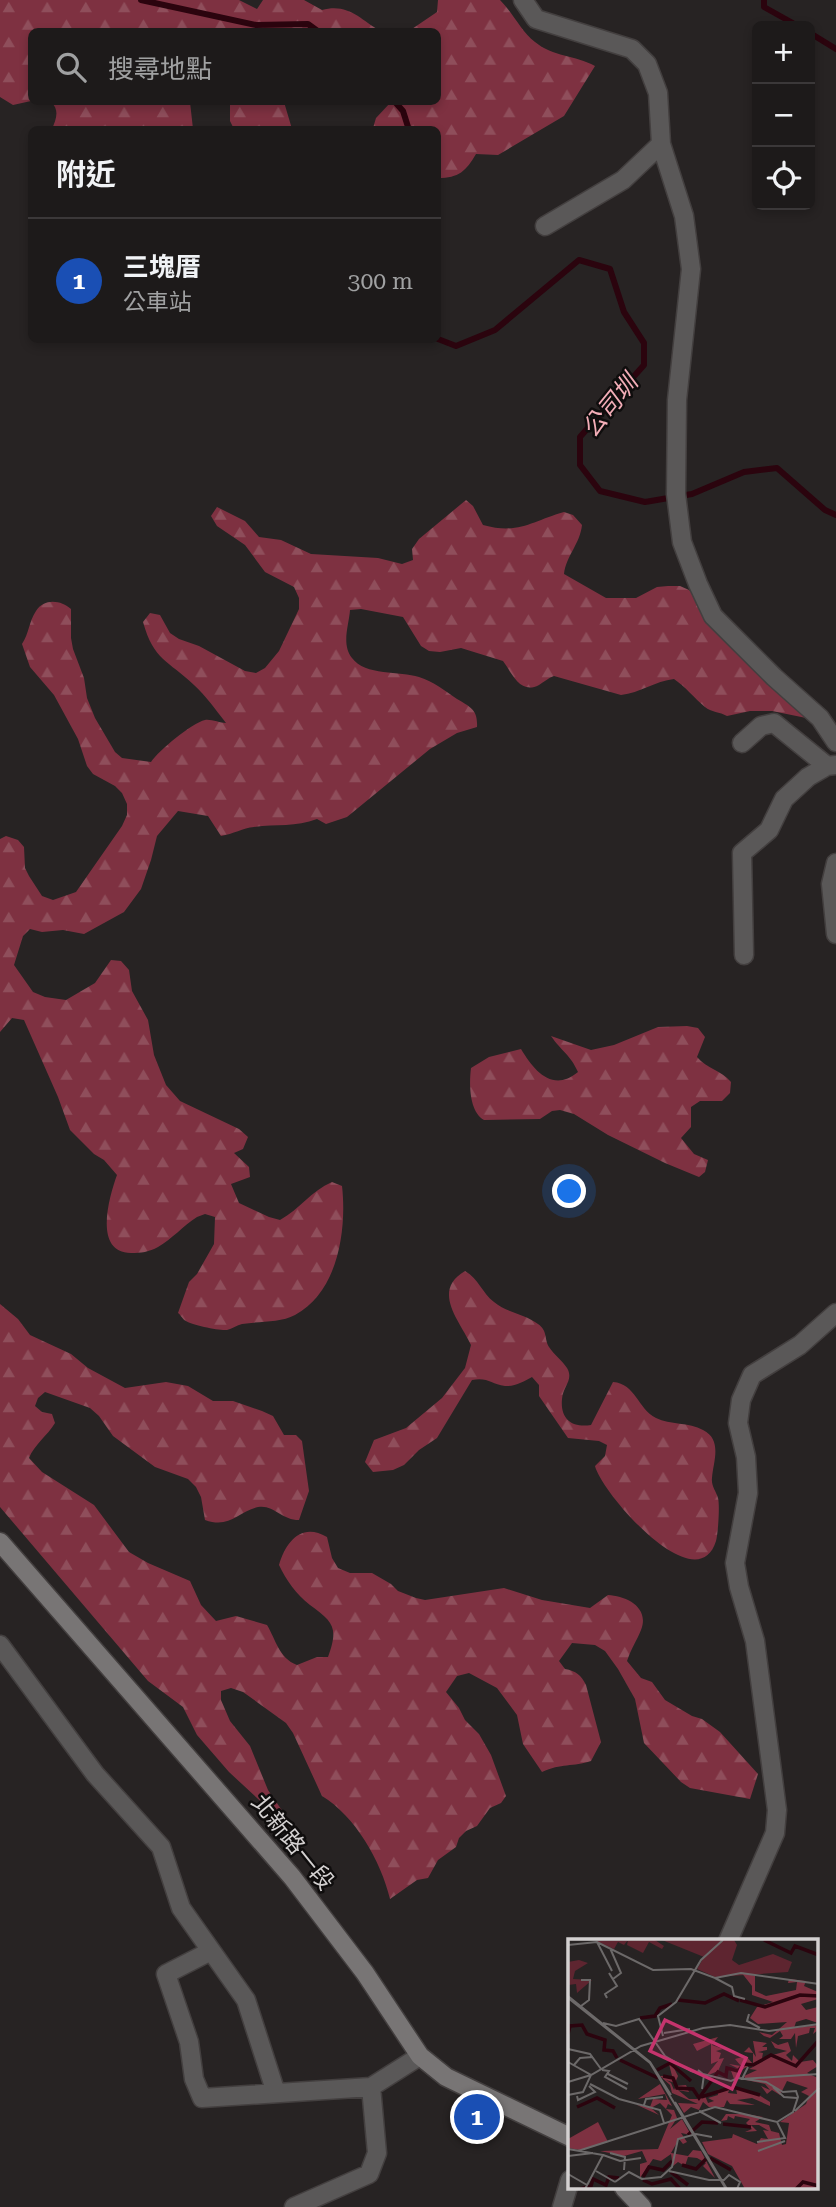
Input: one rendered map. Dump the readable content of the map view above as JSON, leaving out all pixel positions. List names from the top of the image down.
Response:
{
  "streets": {
    "main road": ["北新路一段"]
  },
  "water": ["公司圳"],
  "page": {
    "map_buttons": ["+", "−"],
    "search": "搜尋地點",
    "heading": "附近",
    "list": [
      {
        "mark": "1",
        "name": "三塊厝",
        "note": "公車站",
        "value": "300 m"
      }
    ],
    "pins": "1"
  }
}
